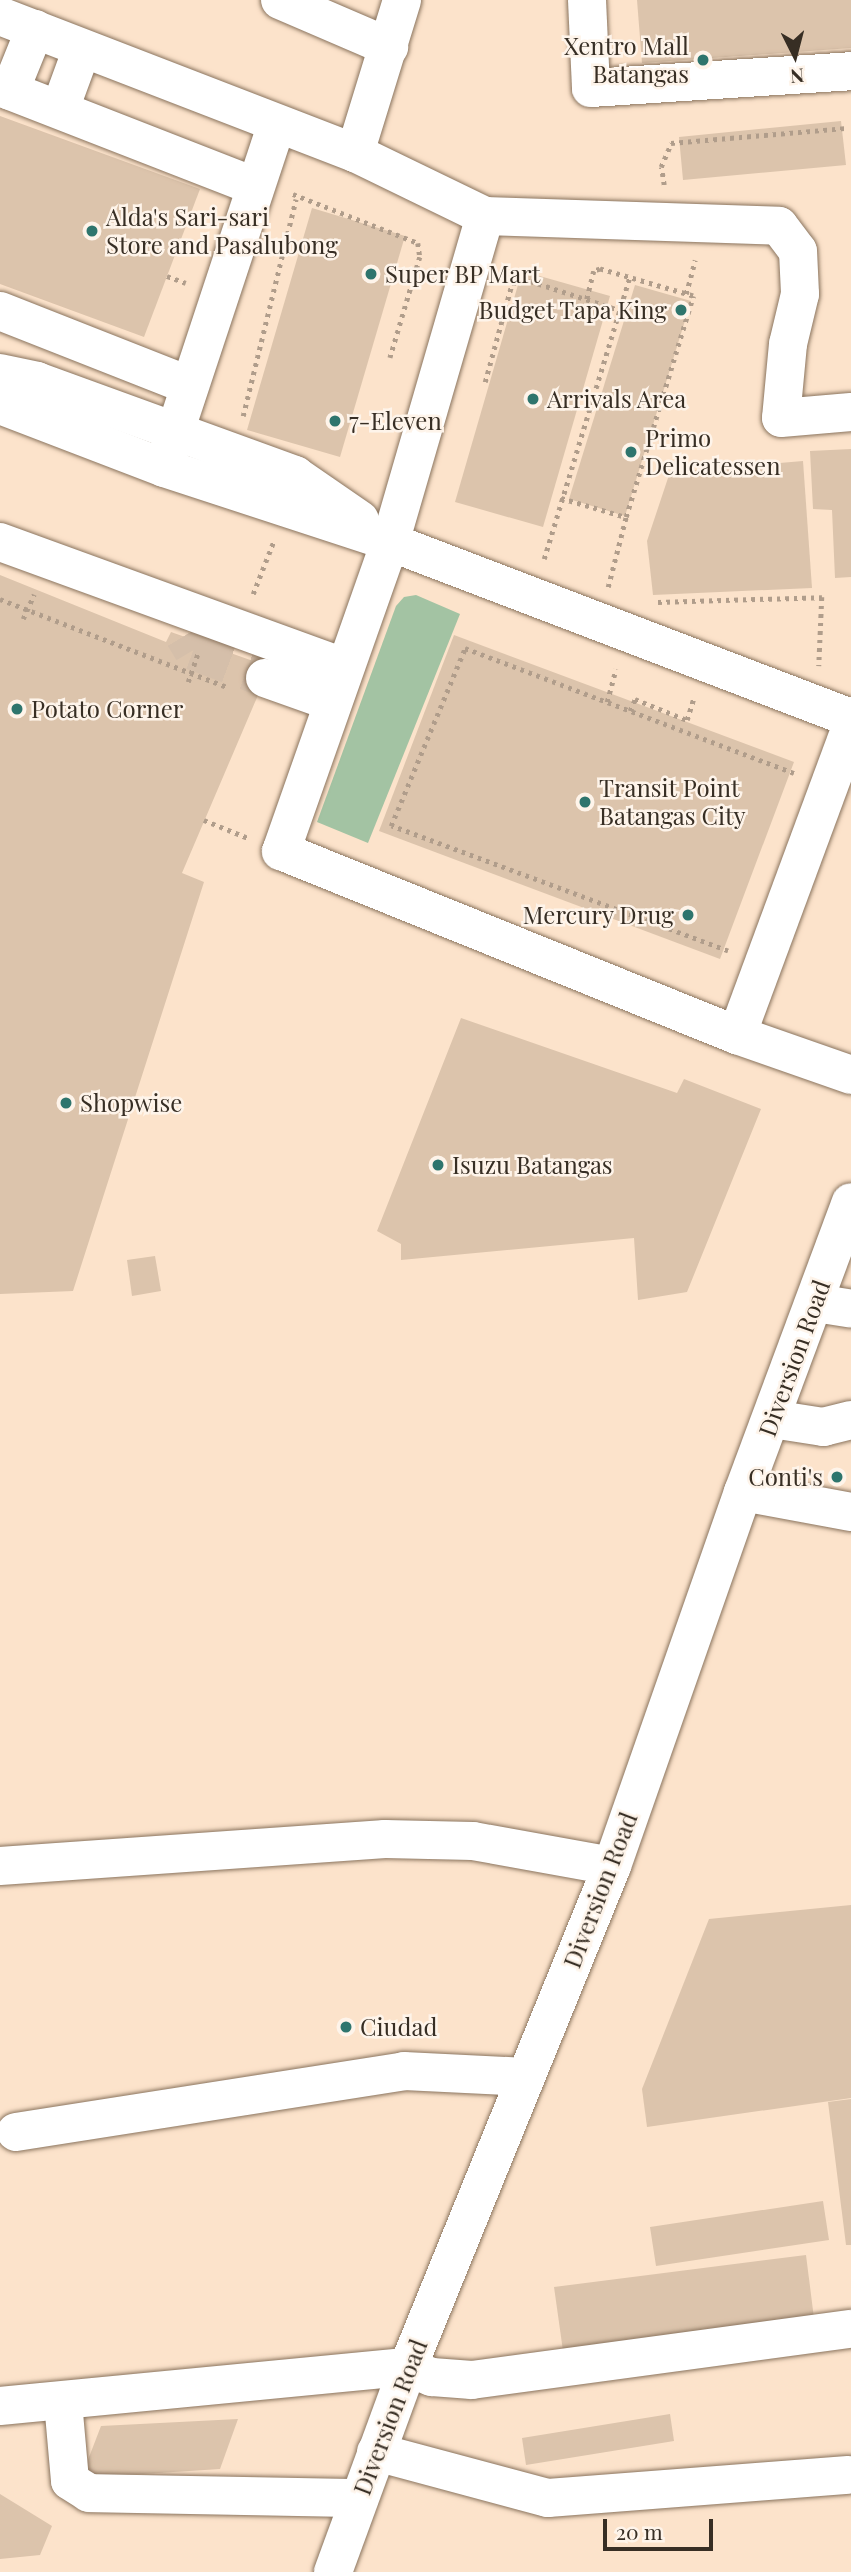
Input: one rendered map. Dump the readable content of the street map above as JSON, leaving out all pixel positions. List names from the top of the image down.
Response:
{
  "streets": {
    "main road": ["Diversion Road"]
  },
  "places": [
    "Xentro Mall Batangas",
    "Alda's Sari-sari Store and Pasalubong",
    "Super BP Mart",
    "Budget Tapa King",
    "Arrivals Area",
    "7-Eleven",
    "Primo Delicatessen",
    "Potato Corner",
    "Transit Point Batangas City",
    "Mercury Drug",
    "Shopwise",
    "Isuzu Batangas",
    "Conti's",
    "Ciudad"
  ],
  "scale_bar": "20 m",
  "north": "bottom"
}
